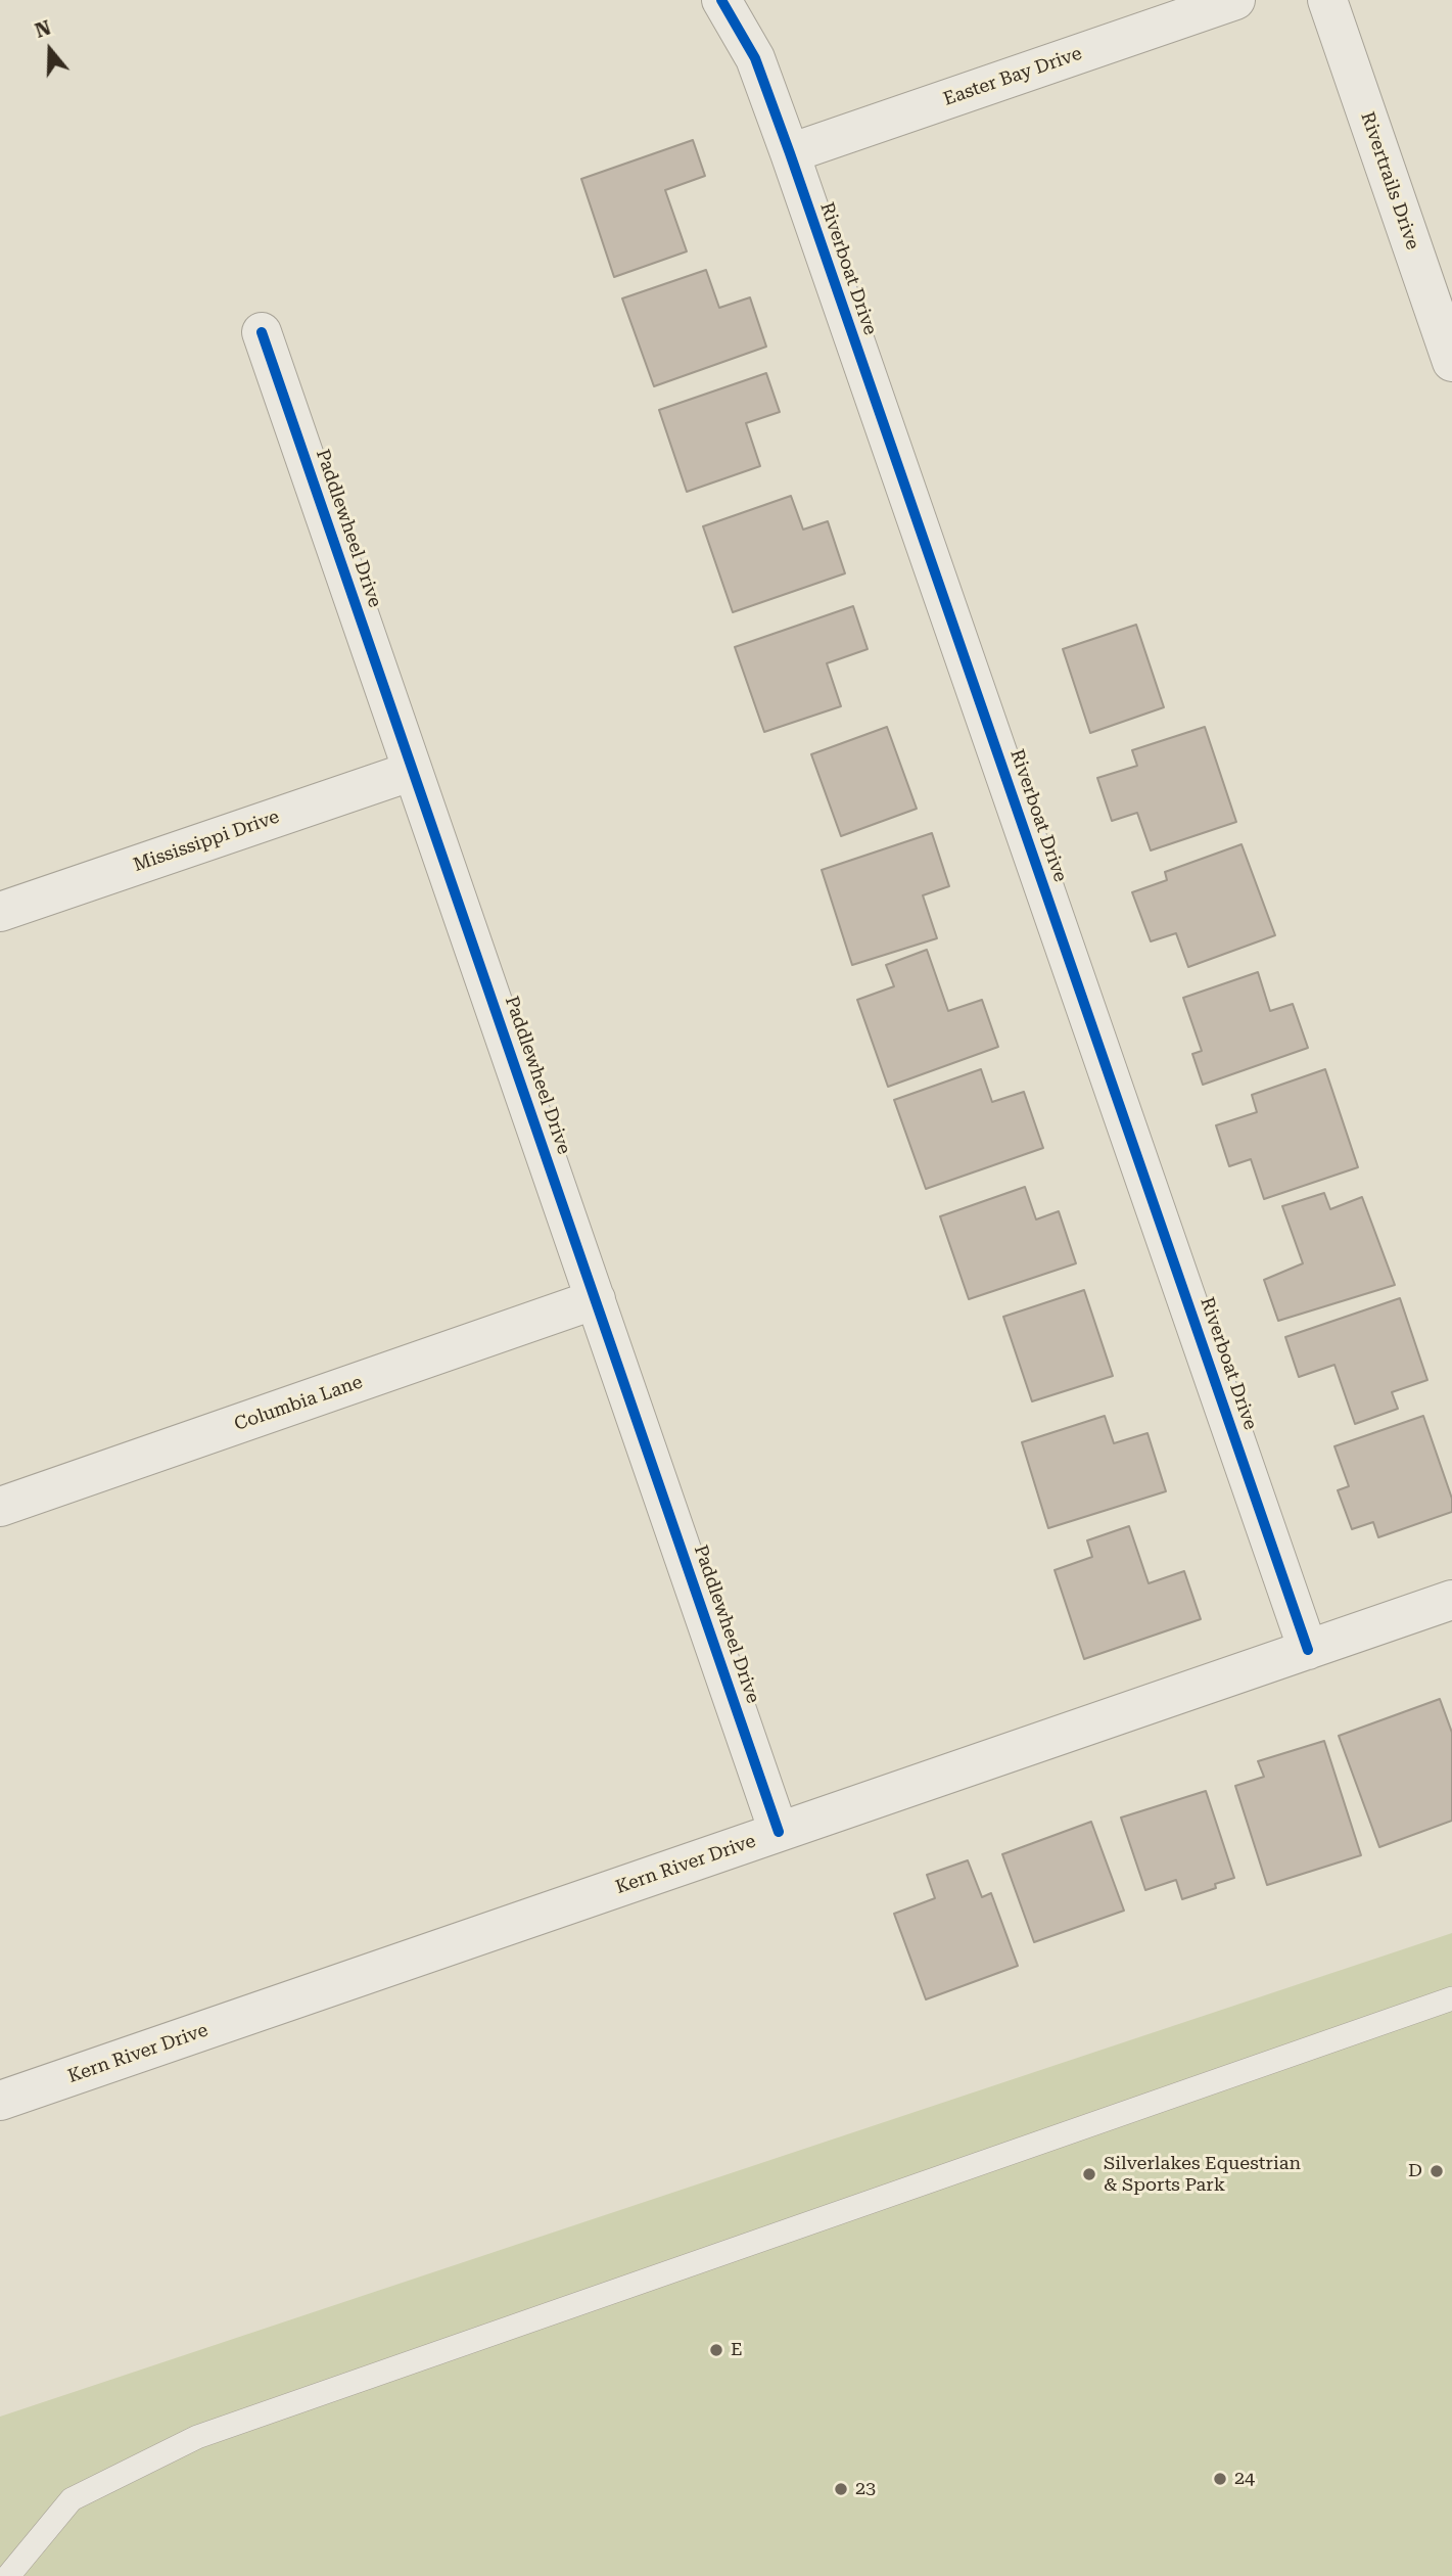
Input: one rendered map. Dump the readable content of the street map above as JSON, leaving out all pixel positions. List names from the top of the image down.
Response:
{
  "streets": {
    "street": [
      "Easter Bay Drive",
      "Rivertrails Drive",
      "Riverboat Drive",
      "Paddlewheel Drive",
      "Mississippi Drive",
      "Columbia Lane",
      "Kern River Drive"
    ]
  },
  "crossings": [
    ["Easter Bay Drive", "Riverboat Drive"],
    ["Riverboat Drive", "Kern River Drive"],
    ["Paddlewheel Drive", "Mississippi Drive"],
    ["Paddlewheel Drive", "Columbia Lane"],
    ["Paddlewheel Drive", "Kern River Drive"]
  ],
  "places": [
    "D",
    "Silverlakes Equestrian & Sports Park",
    "E",
    "24",
    "23"
  ],
  "north": "top"
}
